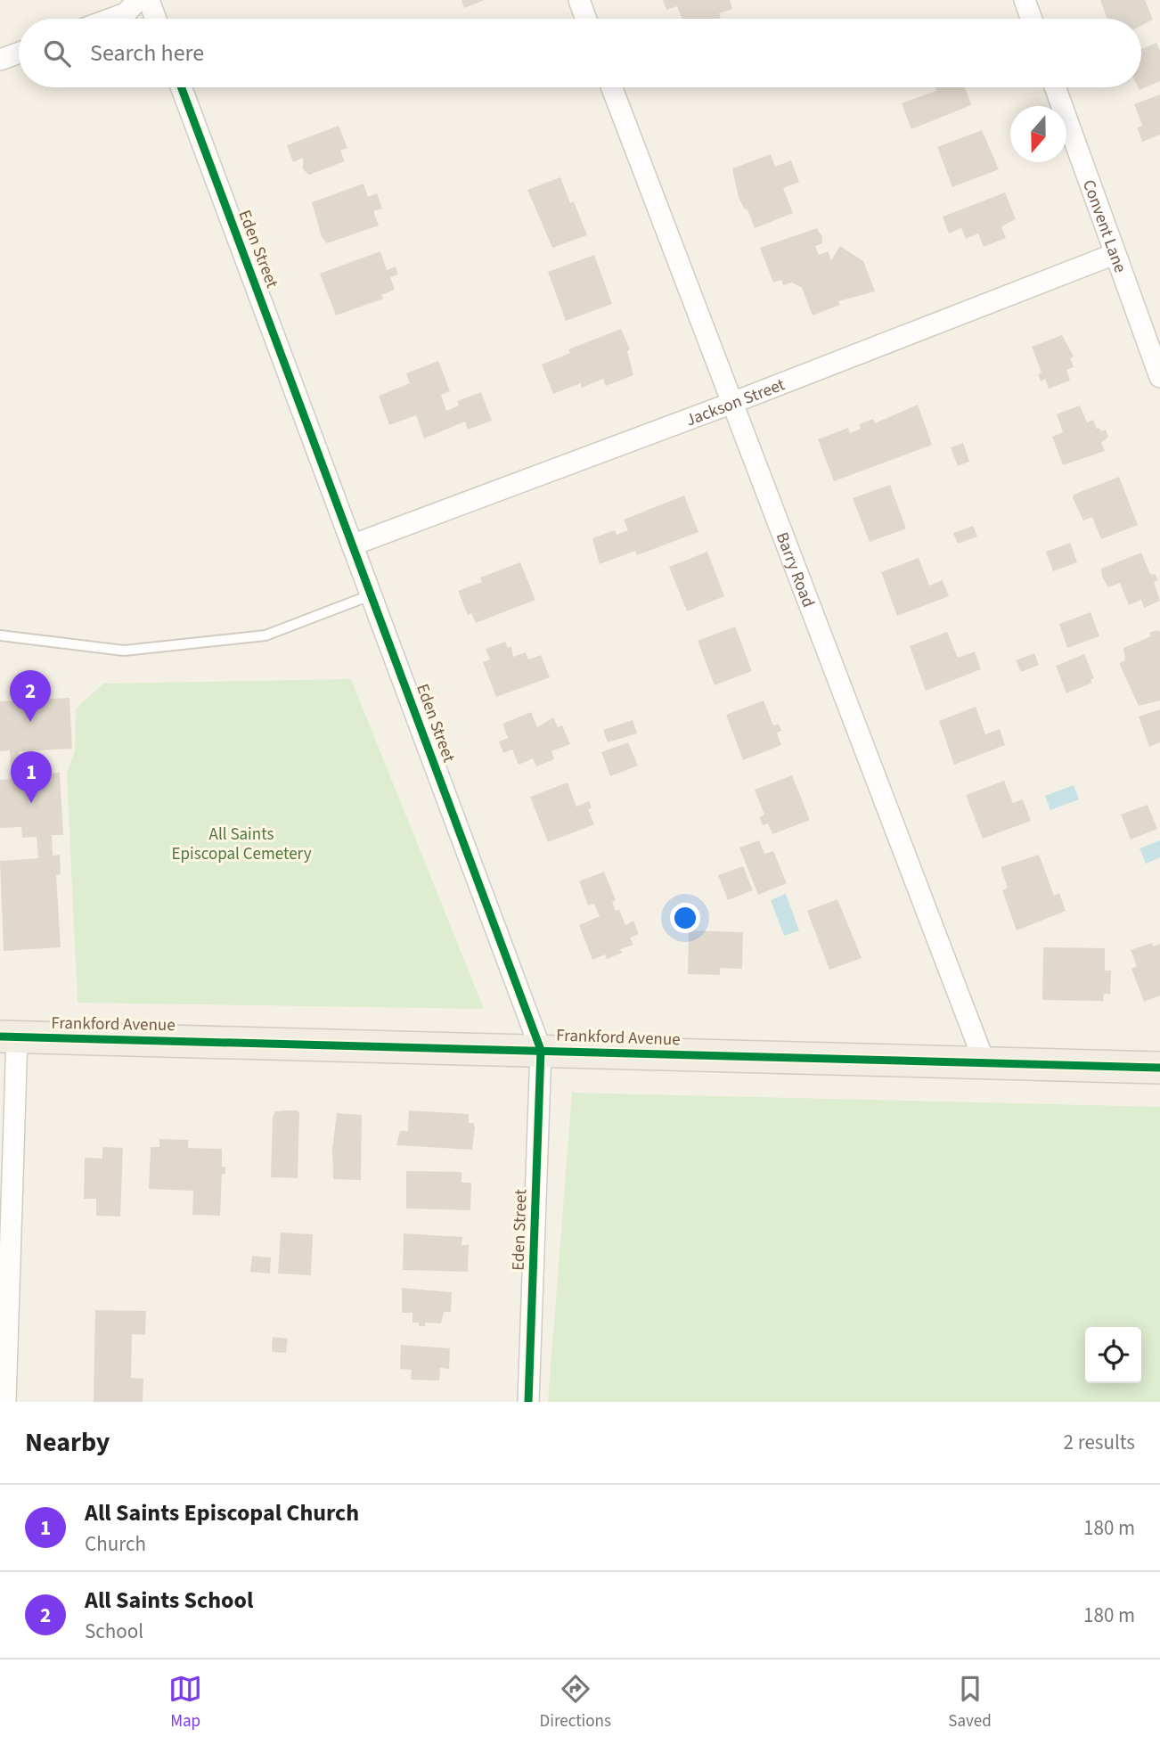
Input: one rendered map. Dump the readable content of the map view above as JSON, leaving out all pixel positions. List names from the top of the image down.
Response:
{
  "streets": {
    "main road": ["Frankford Avenue"],
    "street": [
      "Convent Lane",
      "Eden Street",
      "Jackson Street",
      "Barry Road"
    ]
  },
  "crossings": [
    ["Convent Lane", "Jackson Street"],
    ["Eden Street", "Jackson Street"],
    ["Eden Street", "Frankford Avenue"],
    ["Jackson Street", "Barry Road"],
    ["Barry Road", "Frankford Avenue"]
  ],
  "parks": ["All Saints Episcopal Cemetery"],
  "north": "bottom",
  "page": {
    "search": "Search here",
    "pins": ["2", "1"],
    "heading": ["Nearby", "2 results"],
    "list": [
      {
        "mark": "1",
        "name": "All Saints Episcopal Church",
        "note": "Church",
        "value": "180 m"
      },
      {
        "mark": "2",
        "name": "All Saints School",
        "note": "School",
        "value": "180 m"
      }
    ],
    "nav": ["Map", "Directions", "Saved"]
  }
}
